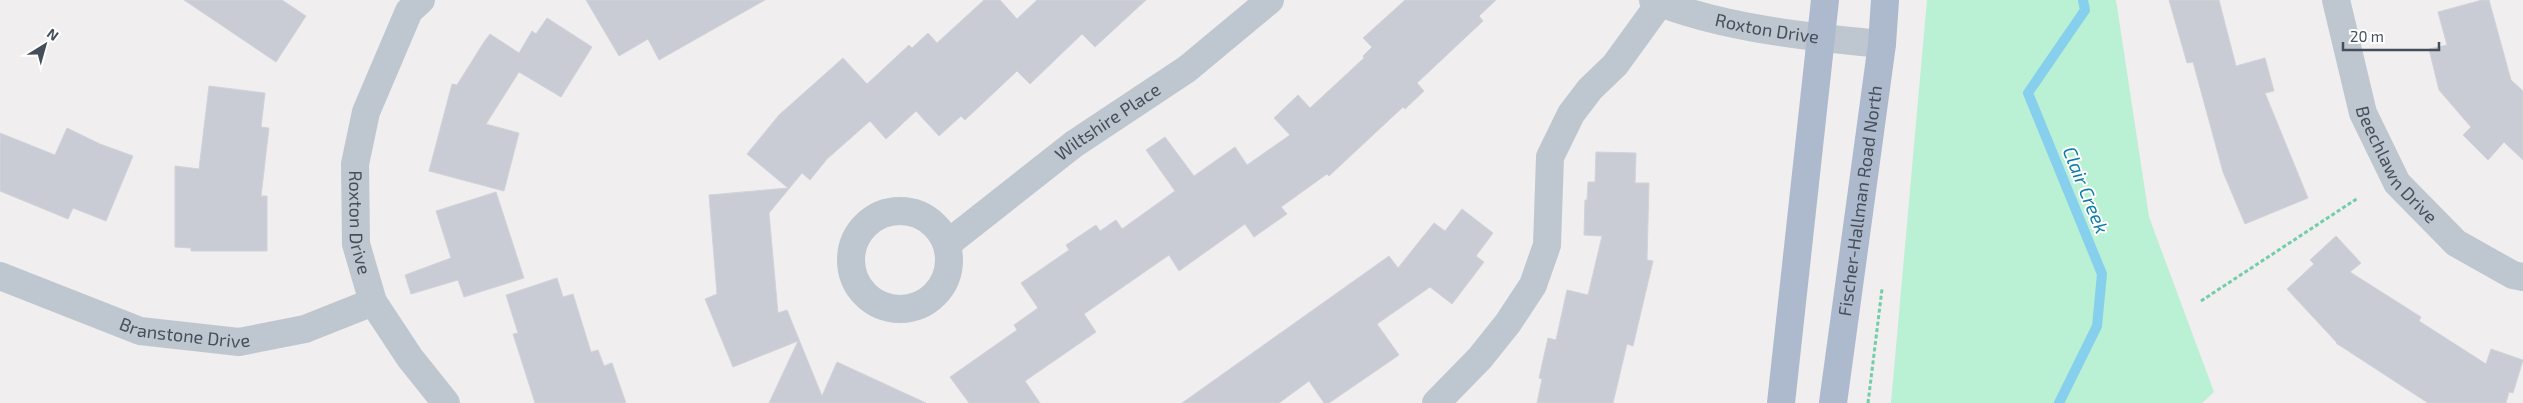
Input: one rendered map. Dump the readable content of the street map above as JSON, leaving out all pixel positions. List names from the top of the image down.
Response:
{
  "streets": {
    "main road": ["Fischer-Hallman Road North"],
    "street": [
      "Roxton Drive",
      "Wiltshire Place",
      "Beechlawn Drive",
      "Branstone Drive"
    ]
  },
  "crossings": [
    ["Roxton Drive", "Fischer-Hallman Road North"],
    ["Roxton Drive", "Branstone Drive"]
  ],
  "water": ["Clair Creek"],
  "scale_bar": "20 m",
  "north": "top right"
}
